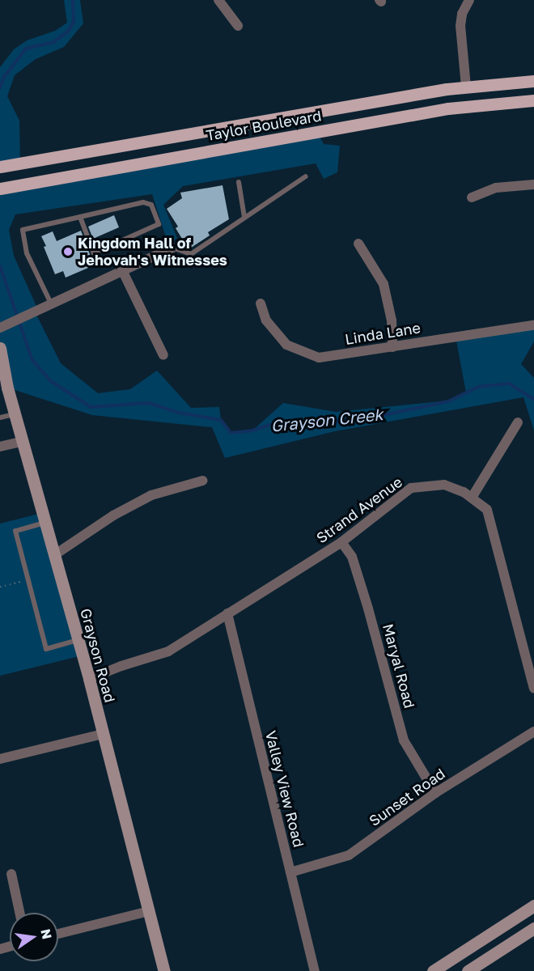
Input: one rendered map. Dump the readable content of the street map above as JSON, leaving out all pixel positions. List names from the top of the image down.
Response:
{
  "streets": {
    "main road": ["Taylor Boulevard"],
    "street": [
      "Linda Lane",
      "Strand Avenue",
      "Grayson Road",
      "Maryal Road",
      "Valley View Road",
      "Sunset Road"
    ]
  },
  "crossings": [
    ["Strand Avenue", "Grayson Road"],
    ["Strand Avenue", "Maryal Road"],
    ["Strand Avenue", "Valley View Road"],
    ["Maryal Road", "Sunset Road"],
    ["Valley View Road", "Sunset Road"]
  ],
  "water": ["Grayson Creek"],
  "places": ["Kingdom Hall of Jehovah's Witnesses"],
  "north": "right"
}
